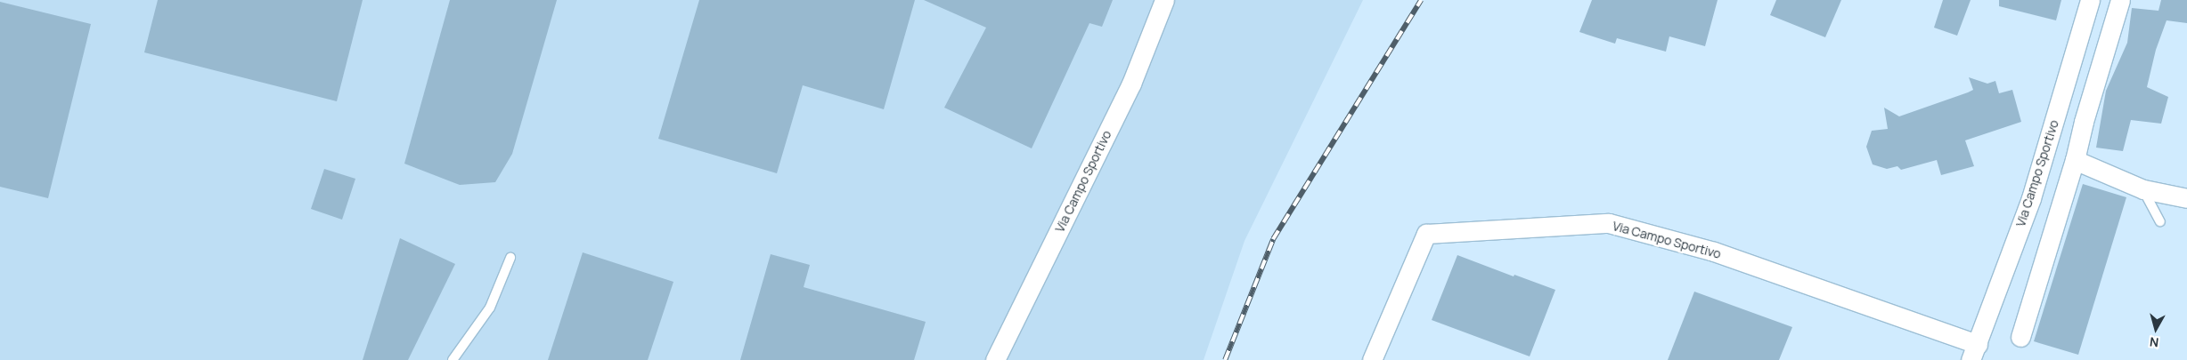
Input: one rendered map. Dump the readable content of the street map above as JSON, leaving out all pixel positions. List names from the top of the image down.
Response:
{
  "streets": {
    "street": ["Via Campo Sportivo"]
  },
  "north": "bottom"
}
